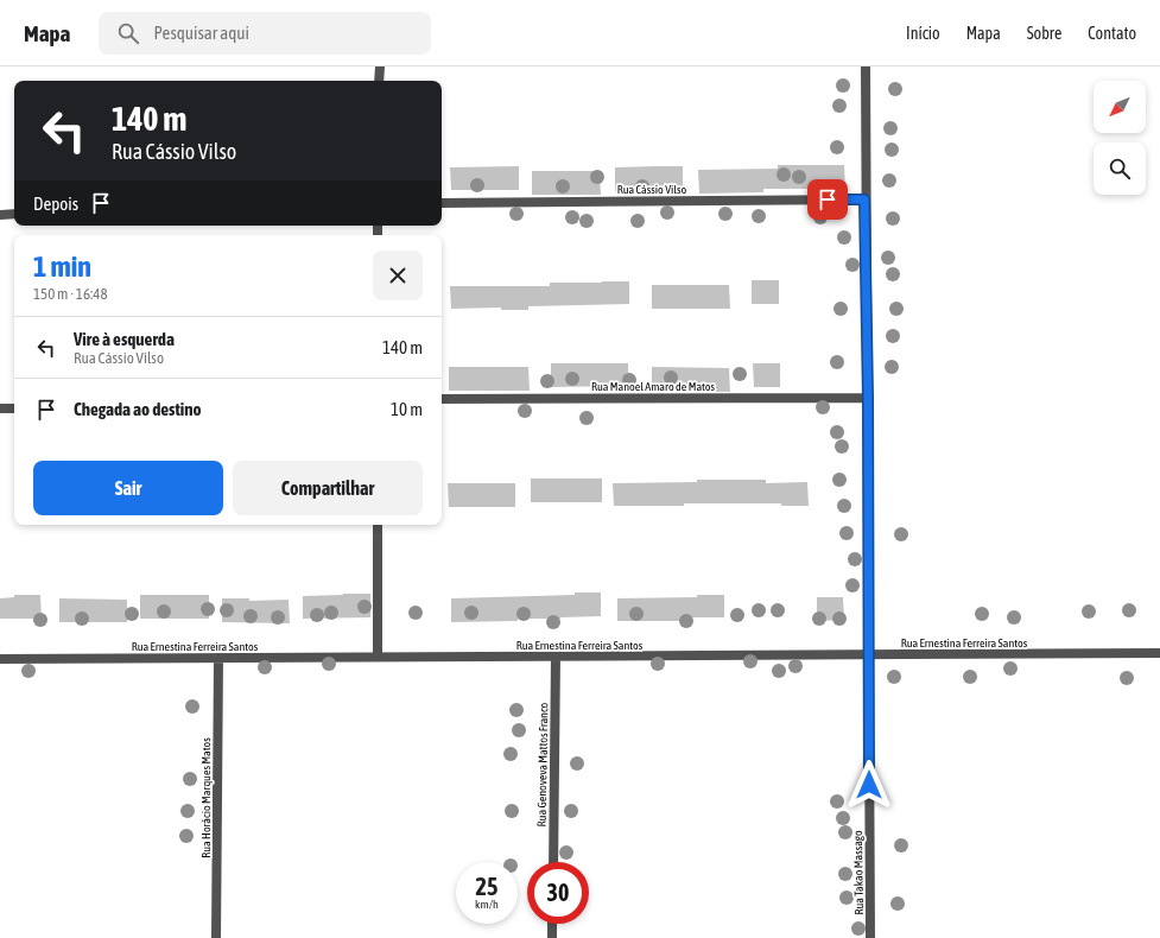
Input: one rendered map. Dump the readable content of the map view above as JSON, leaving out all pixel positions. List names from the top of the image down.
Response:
{
  "streets": {
    "street": [
      "Rua Cássio Vilso",
      "Rua Manoel Amaro de Matos",
      "Rua Ernestina Ferreira Santos",
      "Rua Genoveva Mattos Franco",
      "Rua Horácio Marques Matos",
      "Rua Takao Massago"
    ]
  },
  "crossings": [
    ["Rua Cássio Vilso", "Rua Takao Massago"],
    ["Rua Manoel Amaro de Matos", "Rua Takao Massago"],
    ["Rua Ernestina Ferreira Santos", "Rua Genoveva Mattos Franco"],
    ["Rua Ernestina Ferreira Santos", "Rua Horácio Marques Matos"],
    ["Rua Ernestina Ferreira Santos", "Rua Takao Massago"]
  ],
  "north": "bottom left",
  "page": {
    "header": "Mapa",
    "search": "Pesquisar aqui",
    "nav": [
      "Início",
      "Mapa",
      "Sobre",
      "Contato"
    ],
    "turn": ["140 m", "Rua Cássio Vilso"],
    "then": "Depois",
    "heading": ["1 min", "150 m · 16:48"],
    "list": [
      {
        "name": "Vire à esquerda",
        "note": "Rua Cássio Vilso",
        "value": "140 m"
      },
      {
        "name": "Chegada ao destino",
        "value": "10 m"
      }
    ],
    "buttons": ["Sair", "Compartilhar"],
    "speed": "25 km/h",
    "limit": "30"
  }
}
